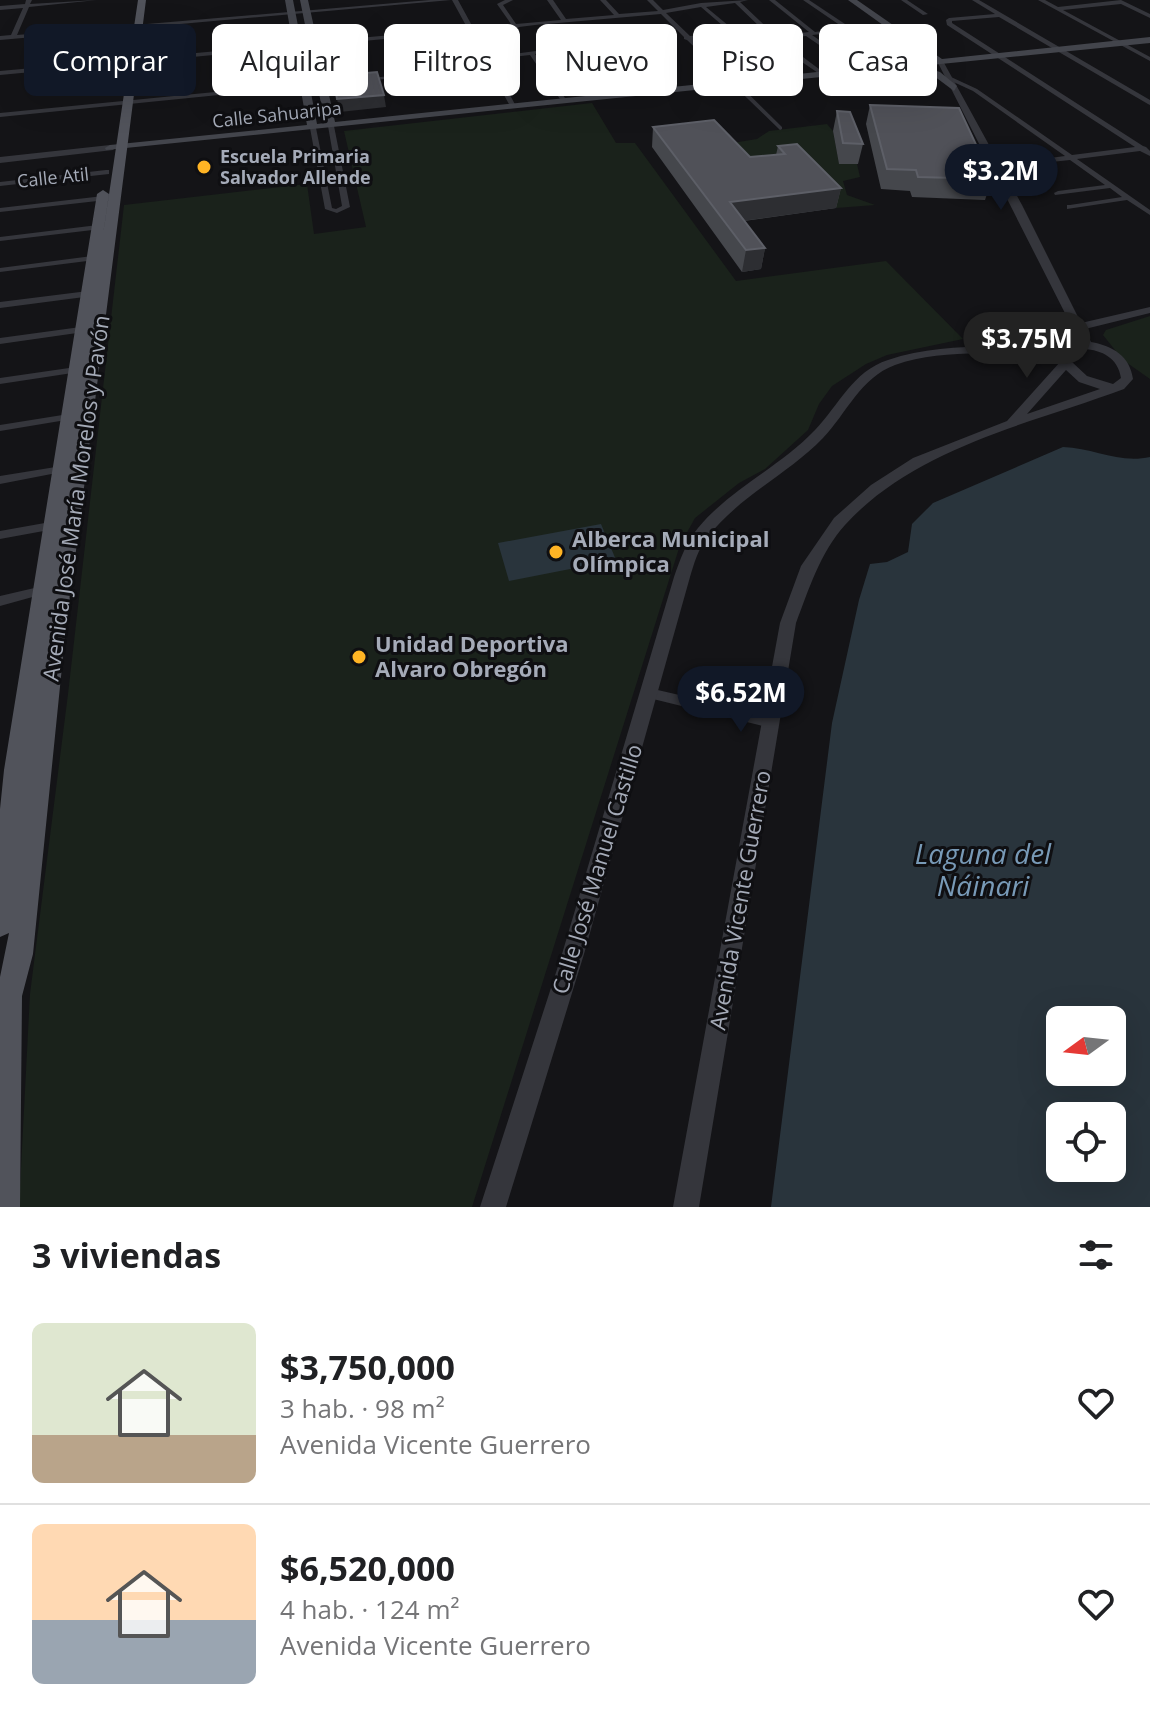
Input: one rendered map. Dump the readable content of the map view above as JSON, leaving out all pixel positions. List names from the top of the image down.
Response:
{
  "streets": {
    "main road": ["Calle Sahuaripa", "Avenida José María Morelos y Pavón"],
    "street": ["Calle Atil", "Calle José Manuel Castillo", "Avenida Vicente Guerrero"]
  },
  "crossings": [
    ["Calle Sahuaripa", "Avenida José María Morelos y Pavón"],
    ["Calle Atil", "Avenida José María Morelos y Pavón"],
    ["Calle José Manuel Castillo", "Avenida Vicente Guerrero"]
  ],
  "water": ["Laguna del Náinari"],
  "places": ["Escuela Primaria Salvador Allende", "Alberca Municipal Olímpica", "Unidad Deportiva Alvaro Obregón"],
  "north": "left",
  "page": {
    "chip": [
      "Comprar",
      "Alquilar",
      "Filtros",
      "Nuevo",
      "Piso",
      "Casa"
    ],
    "price": ["$3.2M", "$3.75M", "$6.52M"],
    "heading": "3 viviendas",
    "list": [
      {
        "name": "$3,750,000",
        "note": "3 hab. · 98 m² · Avenida Vicente Guerrero"
      },
      {
        "name": "$6,520,000",
        "note": "4 hab. · 124 m² · Avenida Vicente Guerrero"
      }
    ]
  }
}
